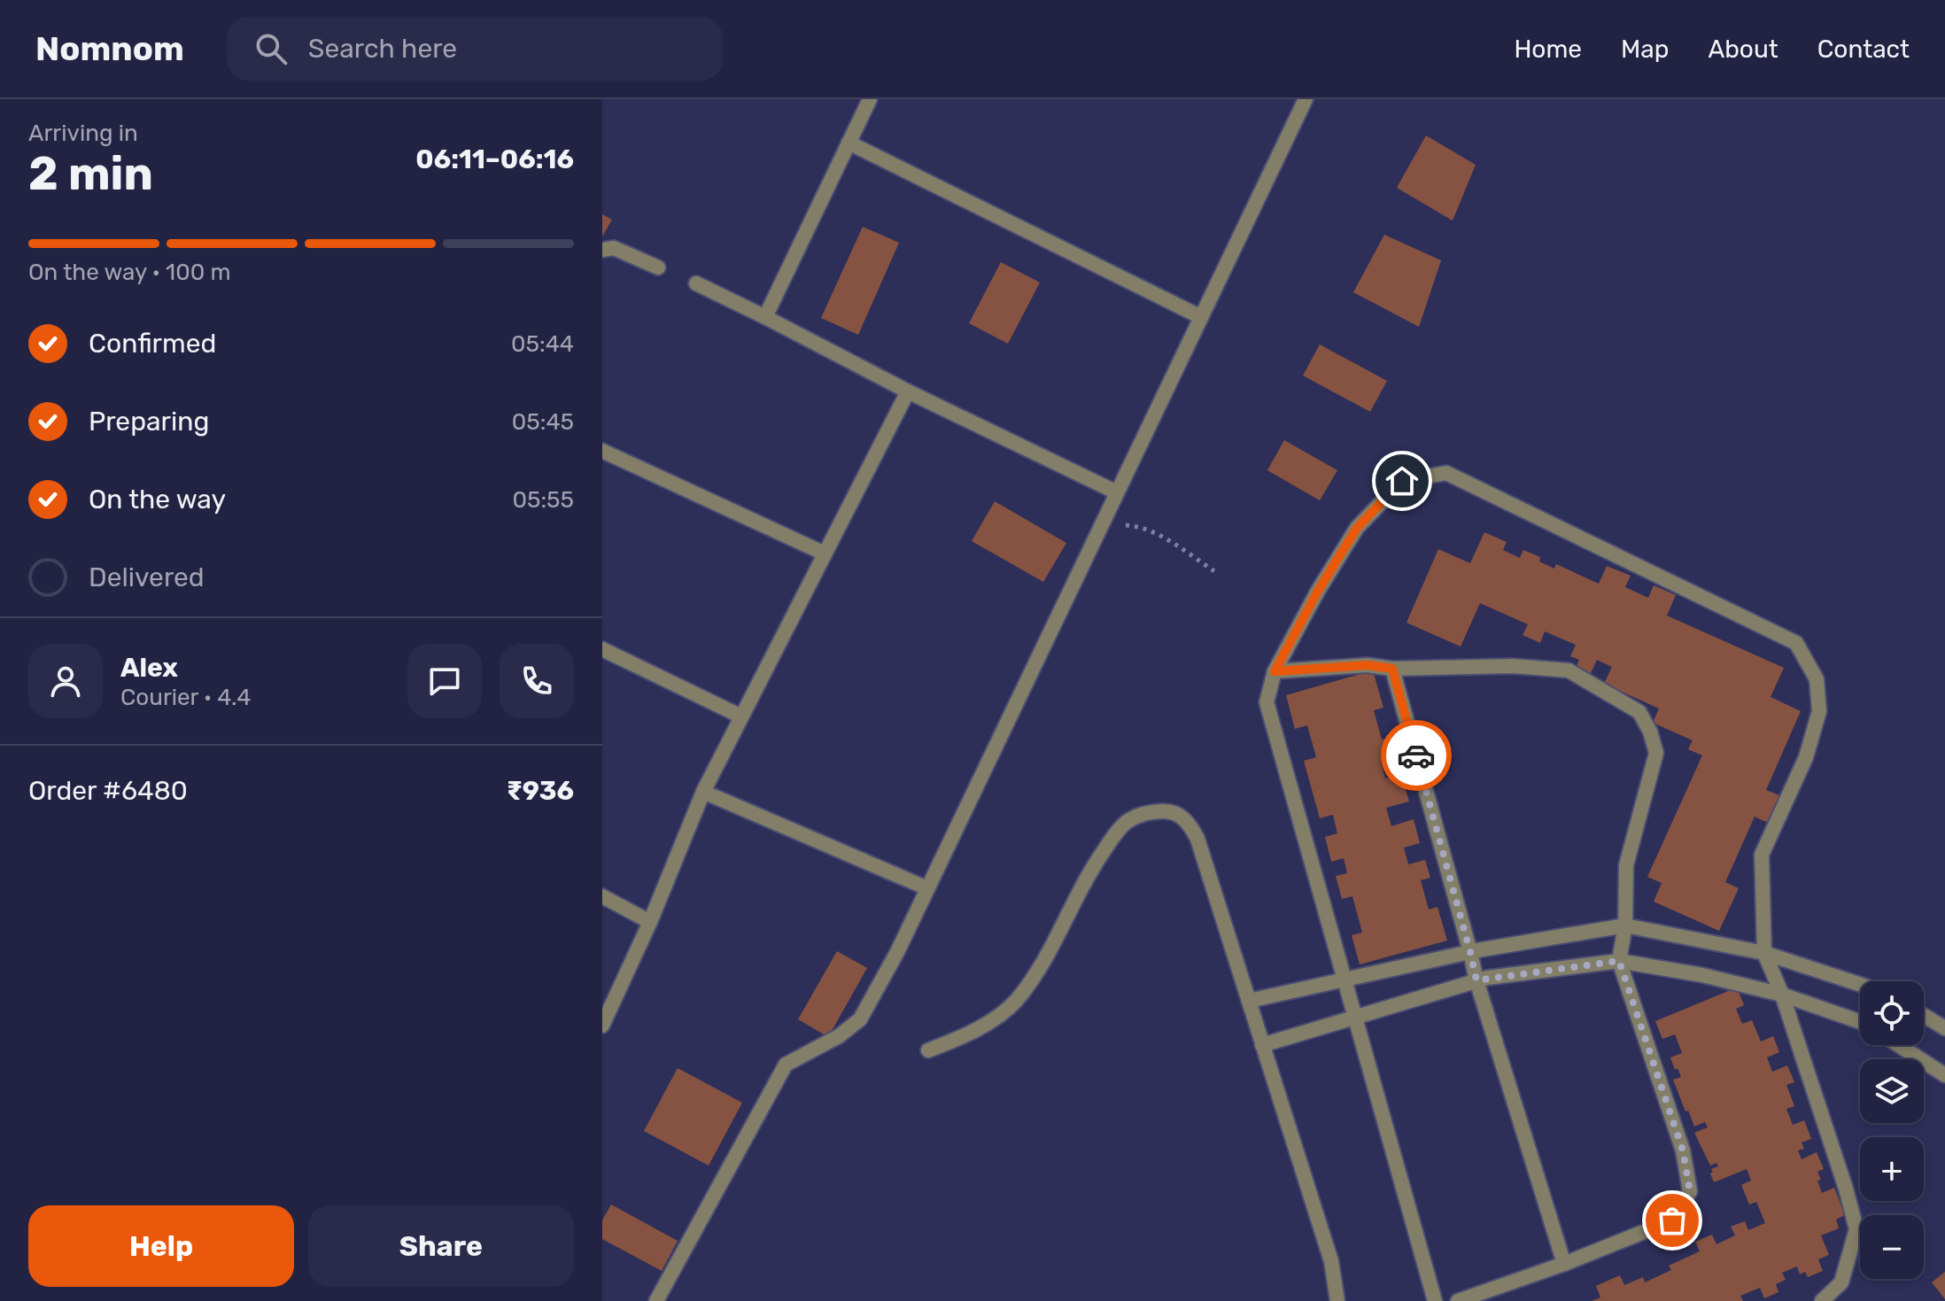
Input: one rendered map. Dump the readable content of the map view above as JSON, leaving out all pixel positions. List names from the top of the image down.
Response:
{
  "page": {
    "header": "Nomnom",
    "search": "Search here",
    "nav": [
      "Home",
      "Map",
      "About",
      "Contact"
    ],
    "heading": ["2 min", "Arriving in", "06:11–06:16"],
    "panel": [
      "Alex",
      "Courier · 4.4",
      "Order #6480",
      "₹936"
    ],
    "bar": "On the way · 100 m",
    "list": [
      ["Confirmed", "05:44"],
      ["Preparing", "05:45"],
      ["On the way", "05:55"],
      "Delivered"
    ],
    "map_buttons": ["+", "−"],
    "buttons": ["Help", "Share"]
  }
}
